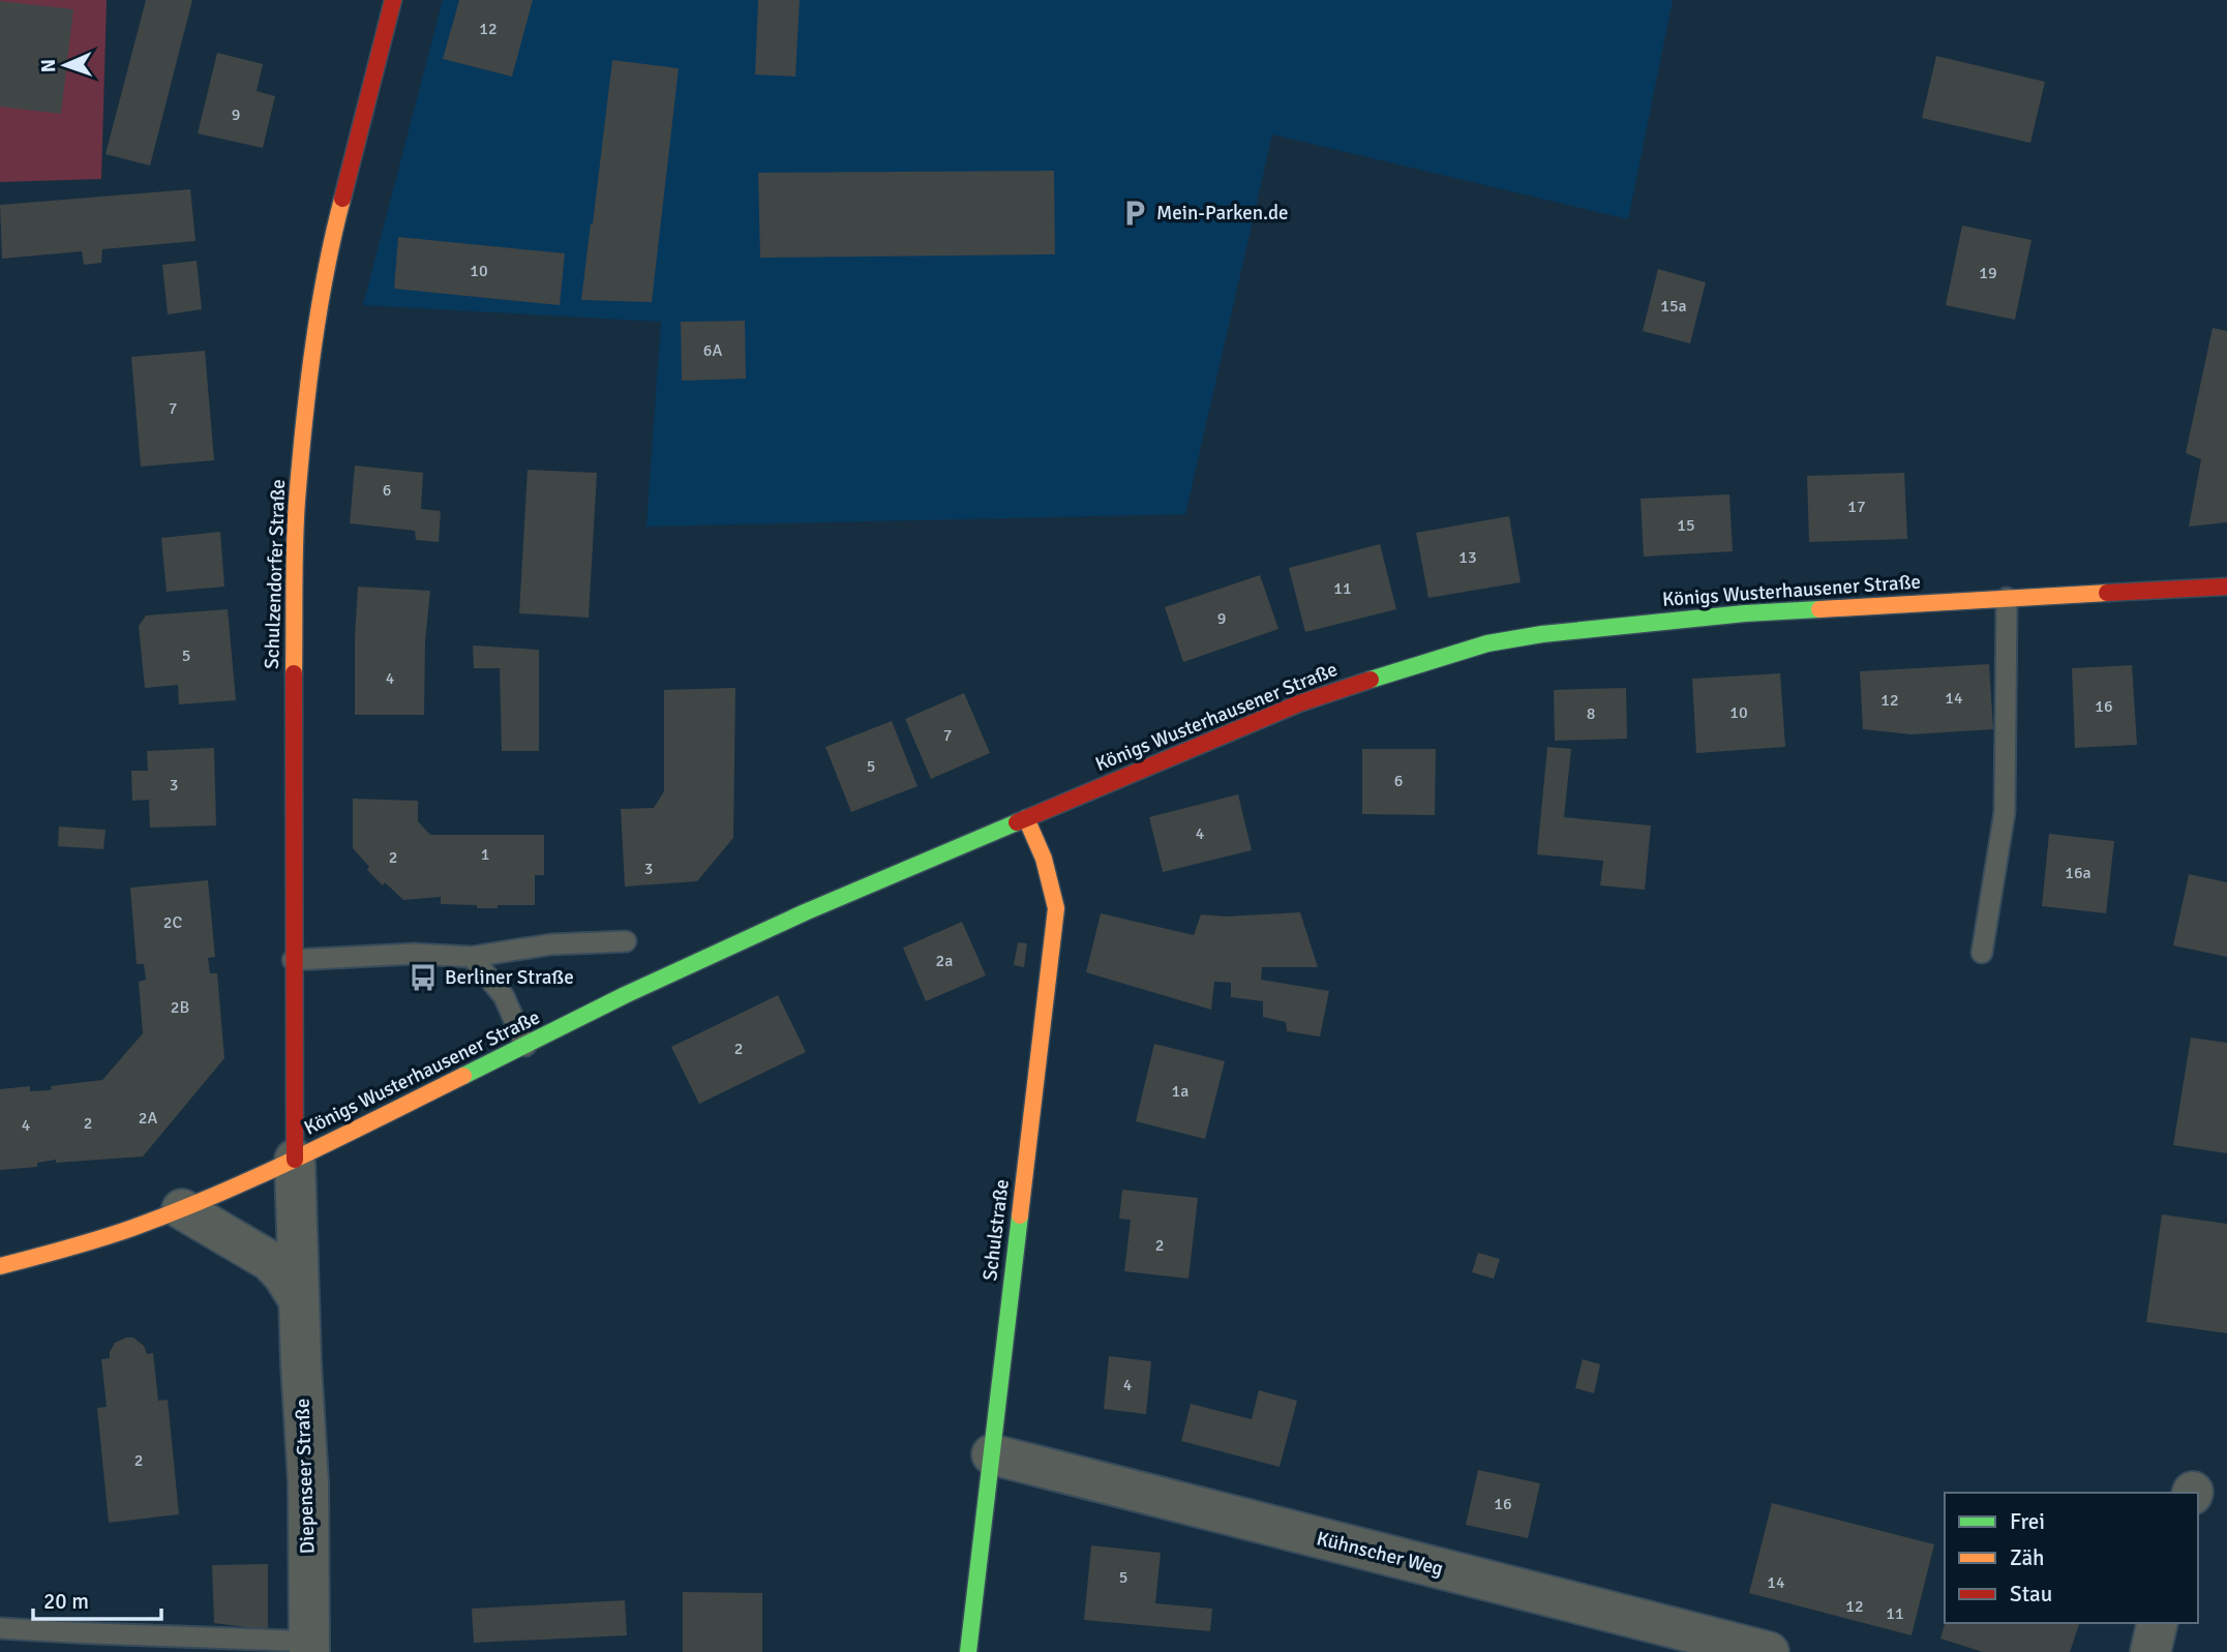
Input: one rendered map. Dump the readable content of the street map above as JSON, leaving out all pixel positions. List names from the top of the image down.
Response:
{
  "streets": {
    "main road": ["Schulzendorfer Straße", "Königs Wusterhausener Straße", "Schulstraße"],
    "street": ["Diepenseer Straße", "Kühnscher Weg"]
  },
  "crossings": [
    ["Schulzendorfer Straße", "Königs Wusterhausener Straße"],
    ["Schulzendorfer Straße", "Diepenseer Straße"],
    ["Königs Wusterhausener Straße", "Schulstraße"],
    ["Königs Wusterhausener Straße", "Diepenseer Straße"],
    ["Schulstraße", "Kühnscher Weg"]
  ],
  "places": {
    "parking": ["Mein-Parken.de"],
    "bus stop": ["Berliner Straße"]
  },
  "house_numbers": [
    "12",
    "9",
    "10",
    "19",
    "15a",
    "6A",
    "7",
    "6",
    "17",
    "15",
    "13",
    "11",
    "9",
    "5",
    "4",
    "14",
    "12",
    "16",
    "10",
    "8",
    "7",
    "5",
    "6",
    "3",
    "4",
    "1",
    "2",
    "3",
    "16a",
    "2C",
    "2a",
    "2B",
    "2",
    "1a",
    "2A",
    "2",
    "4",
    "2",
    "4",
    "2",
    "16",
    "5",
    "14",
    "12",
    "11"
  ],
  "legend": ["Frei", "Zäh", "Stau"],
  "scale_bar": "20 m",
  "north": "left"
}
